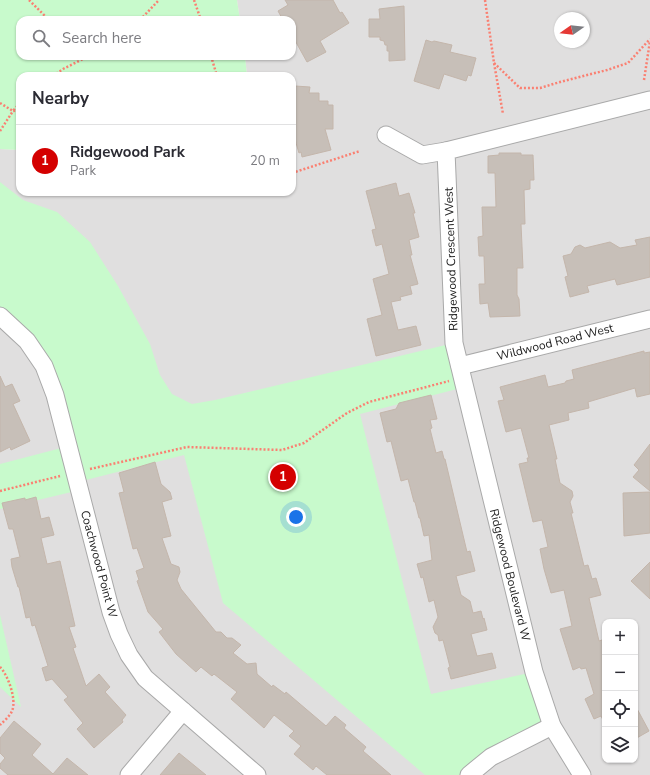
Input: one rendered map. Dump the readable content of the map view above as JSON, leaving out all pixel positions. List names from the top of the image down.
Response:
{
  "streets": {
    "street": [
      "Ridgewood Crescent West",
      "Wildwood Road West",
      "Coachwood Point W",
      "Ridgewood Boulevard W"
    ]
  },
  "crossings": [
    ["Ridgewood Crescent West", "Wildwood Road West"],
    ["Ridgewood Crescent West", "Ridgewood Boulevard W"],
    ["Wildwood Road West", "Ridgewood Boulevard W"]
  ],
  "north": "left",
  "page": {
    "search": "Search here",
    "heading": "Nearby",
    "list": [
      {
        "mark": "1",
        "name": "Ridgewood Park",
        "note": "Park",
        "value": "20 m"
      }
    ],
    "pins": "1",
    "map_buttons": ["+", "−"]
  }
}
